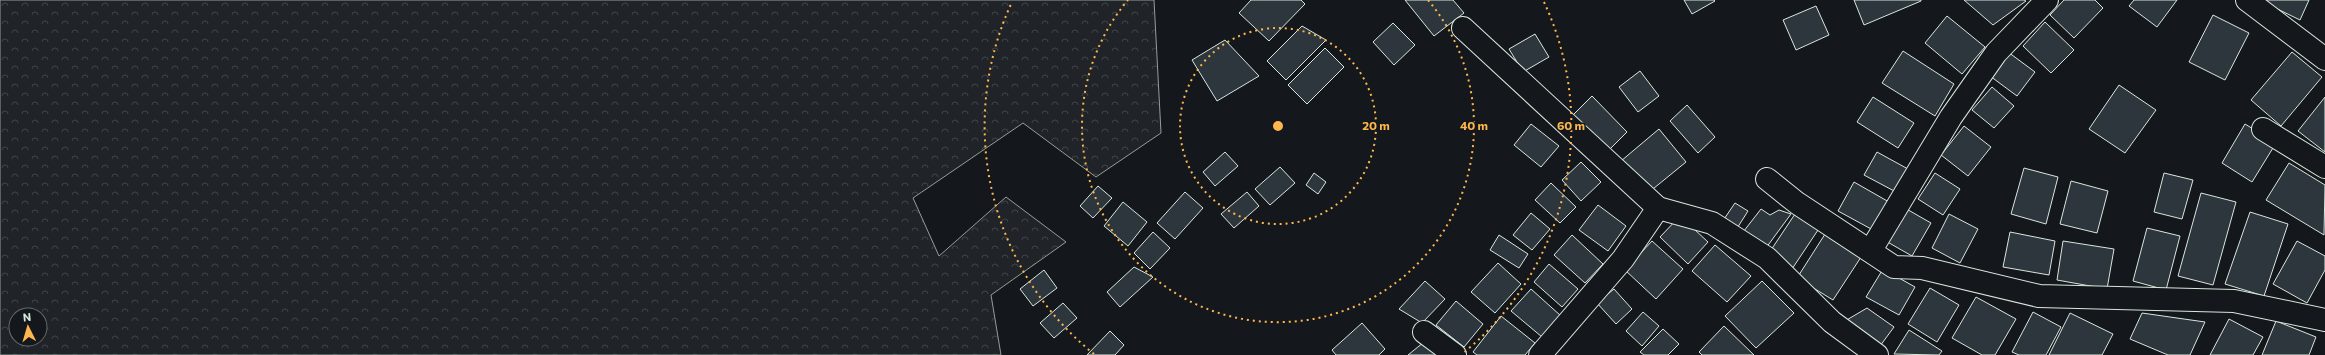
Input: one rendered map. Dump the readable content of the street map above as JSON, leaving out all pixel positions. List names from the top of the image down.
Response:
{
  "north": "top",
  "rings": ["20 m", "40 m", "60 m"]
}
